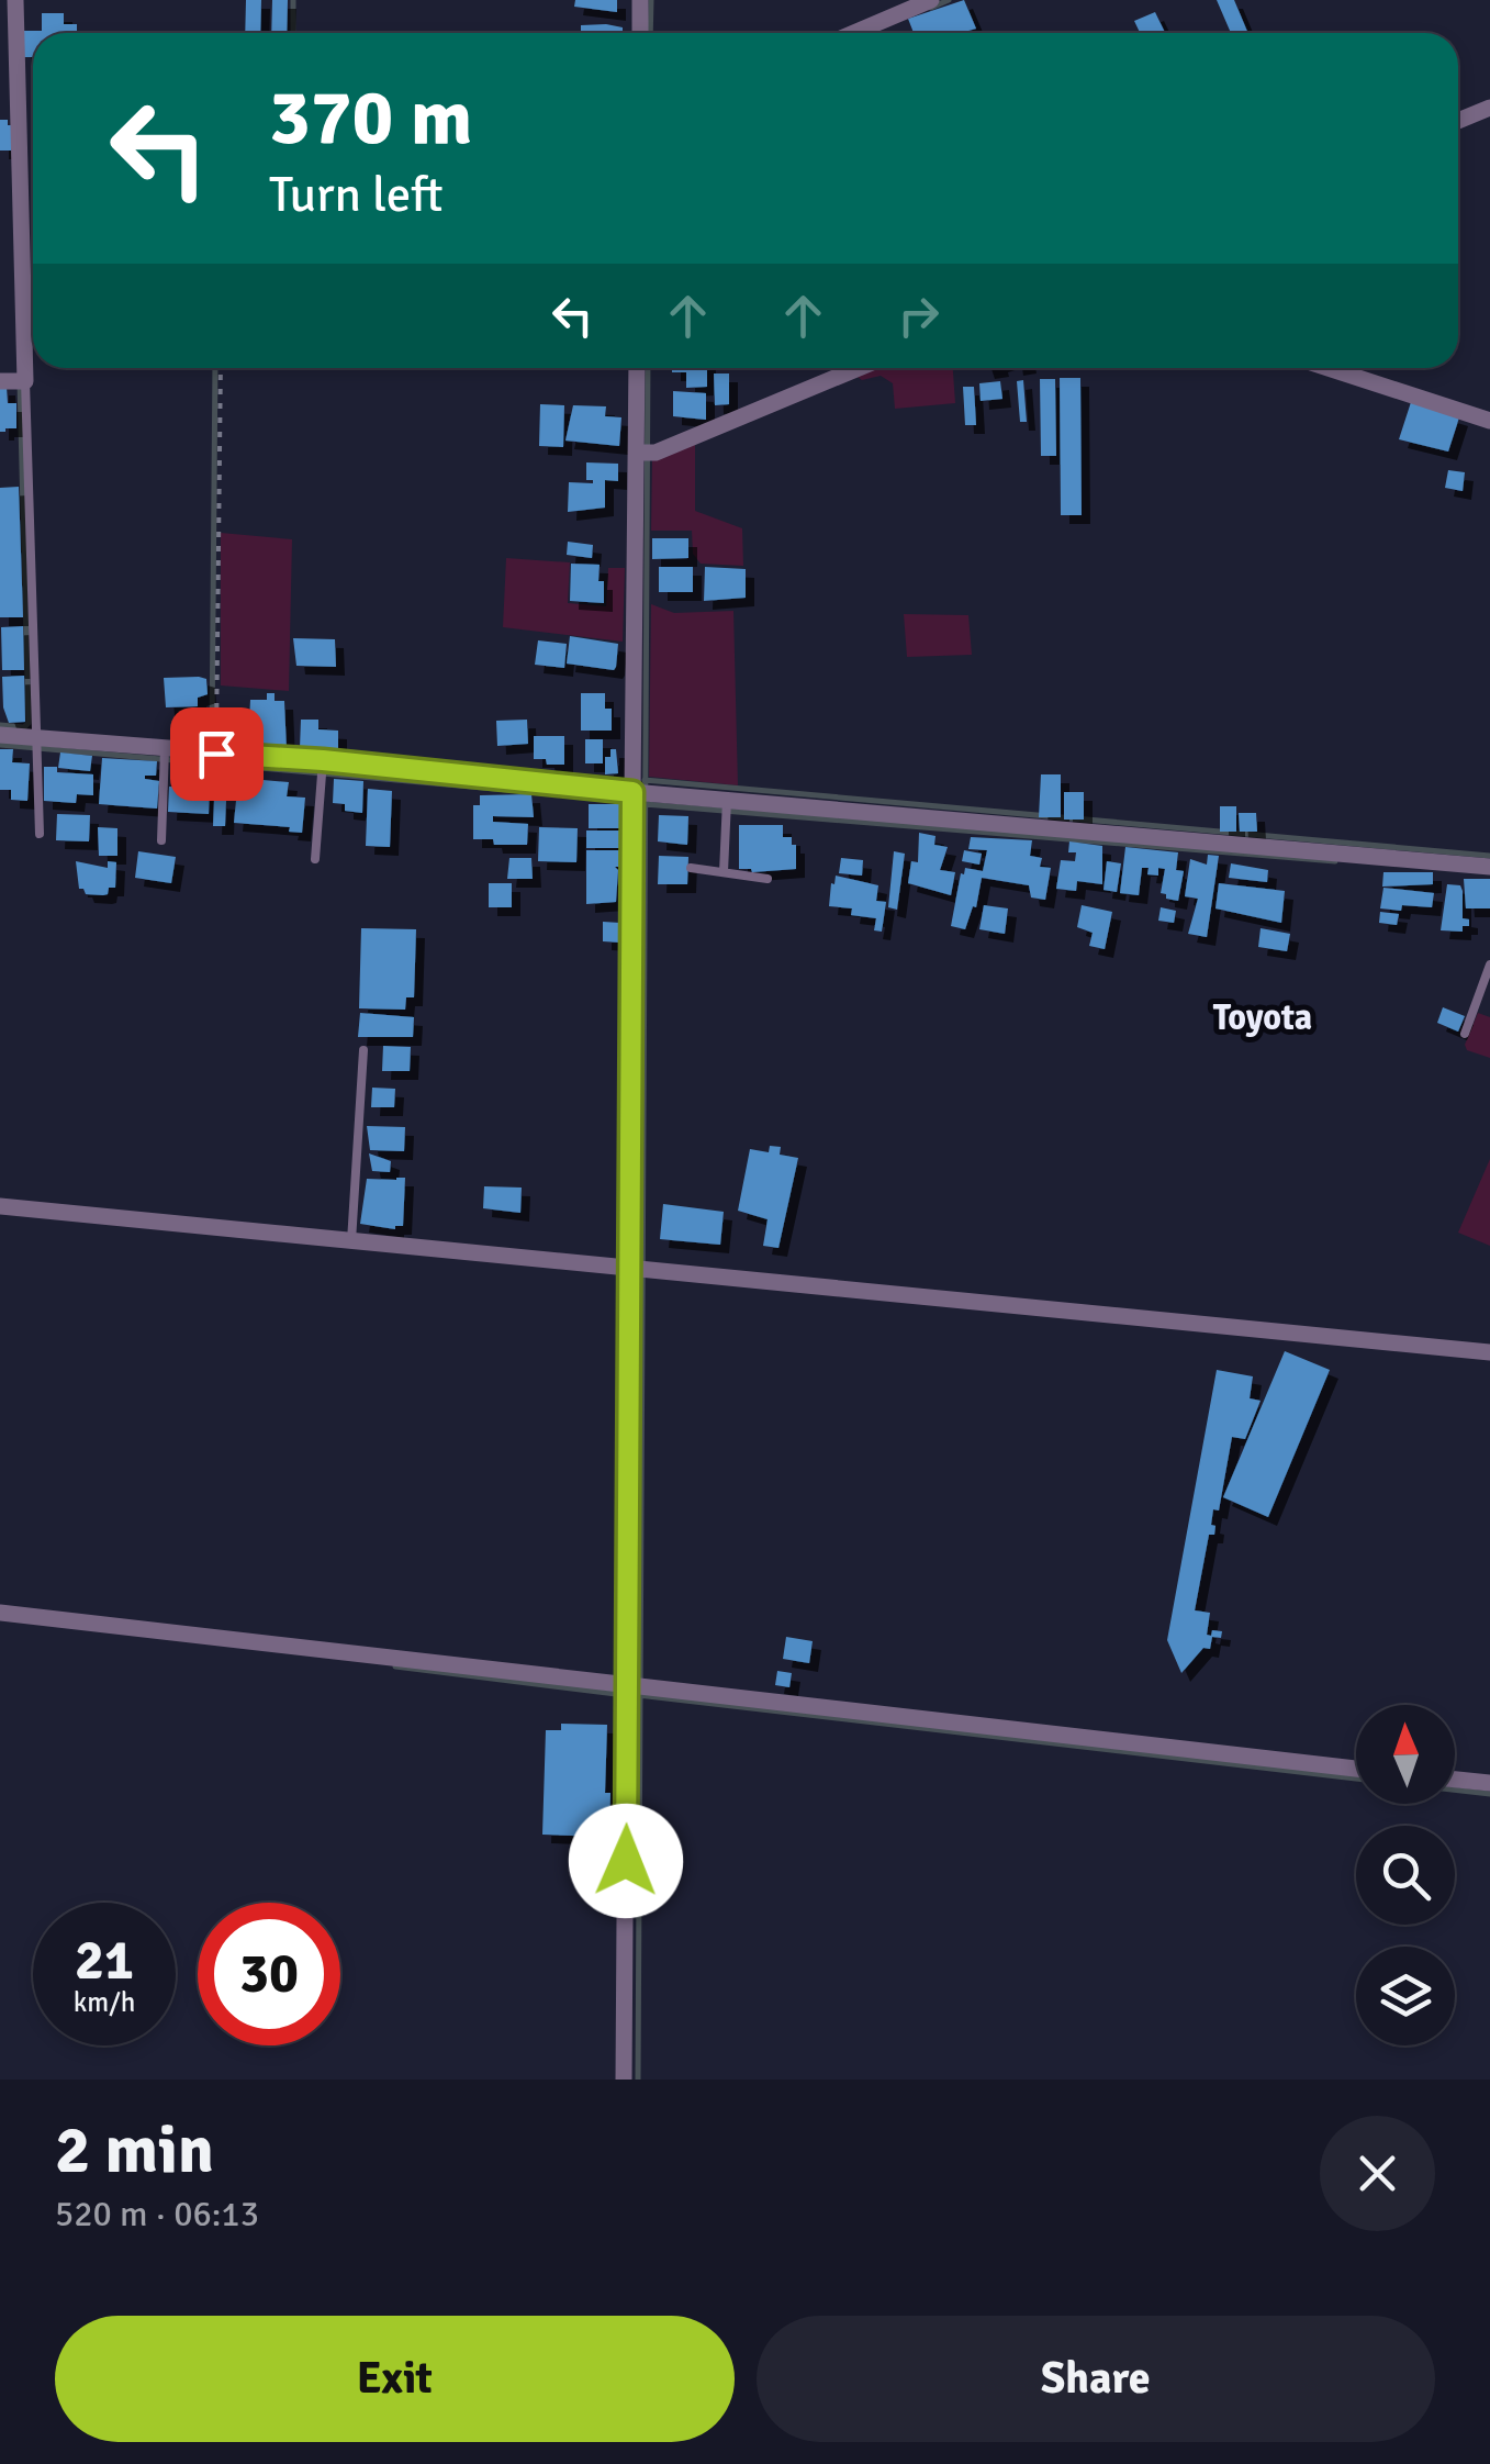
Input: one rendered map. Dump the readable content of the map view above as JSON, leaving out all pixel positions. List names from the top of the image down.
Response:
{
  "districts": ["Toyota"],
  "north": "top",
  "page": {
    "turn": ["370 m", "Turn left"],
    "speed": "21 km/h",
    "limit": "30",
    "heading": ["2 min", "520 m · 06:13"],
    "buttons": ["Exit", "Share"]
  }
}
